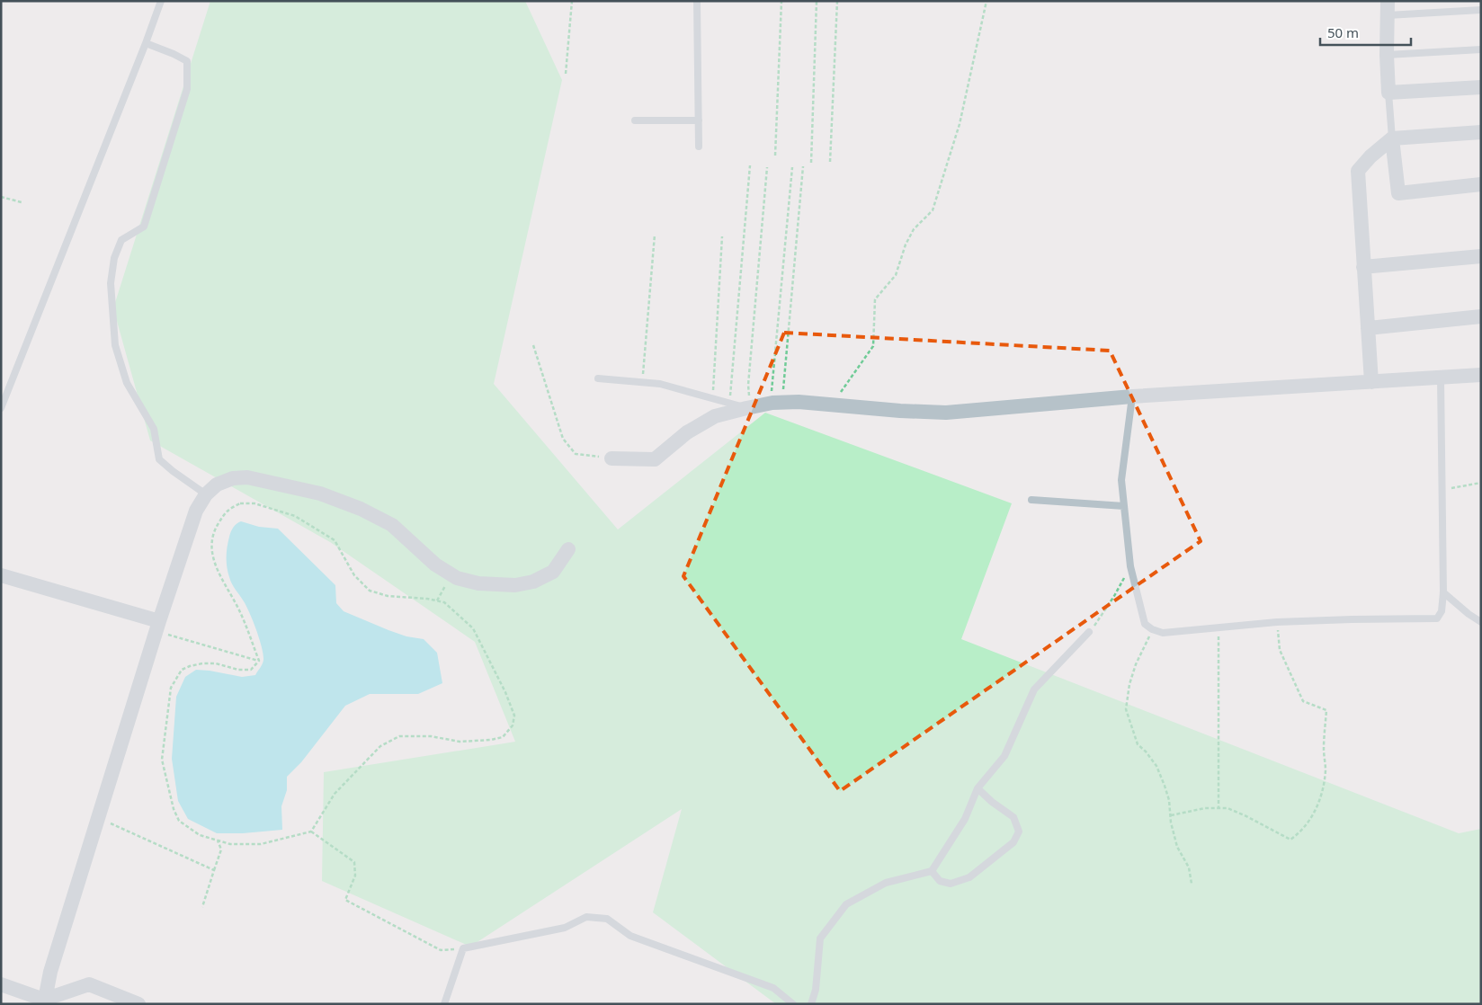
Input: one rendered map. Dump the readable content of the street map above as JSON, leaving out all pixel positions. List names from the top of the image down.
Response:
{
  "scale_bar": "50 m"
}
